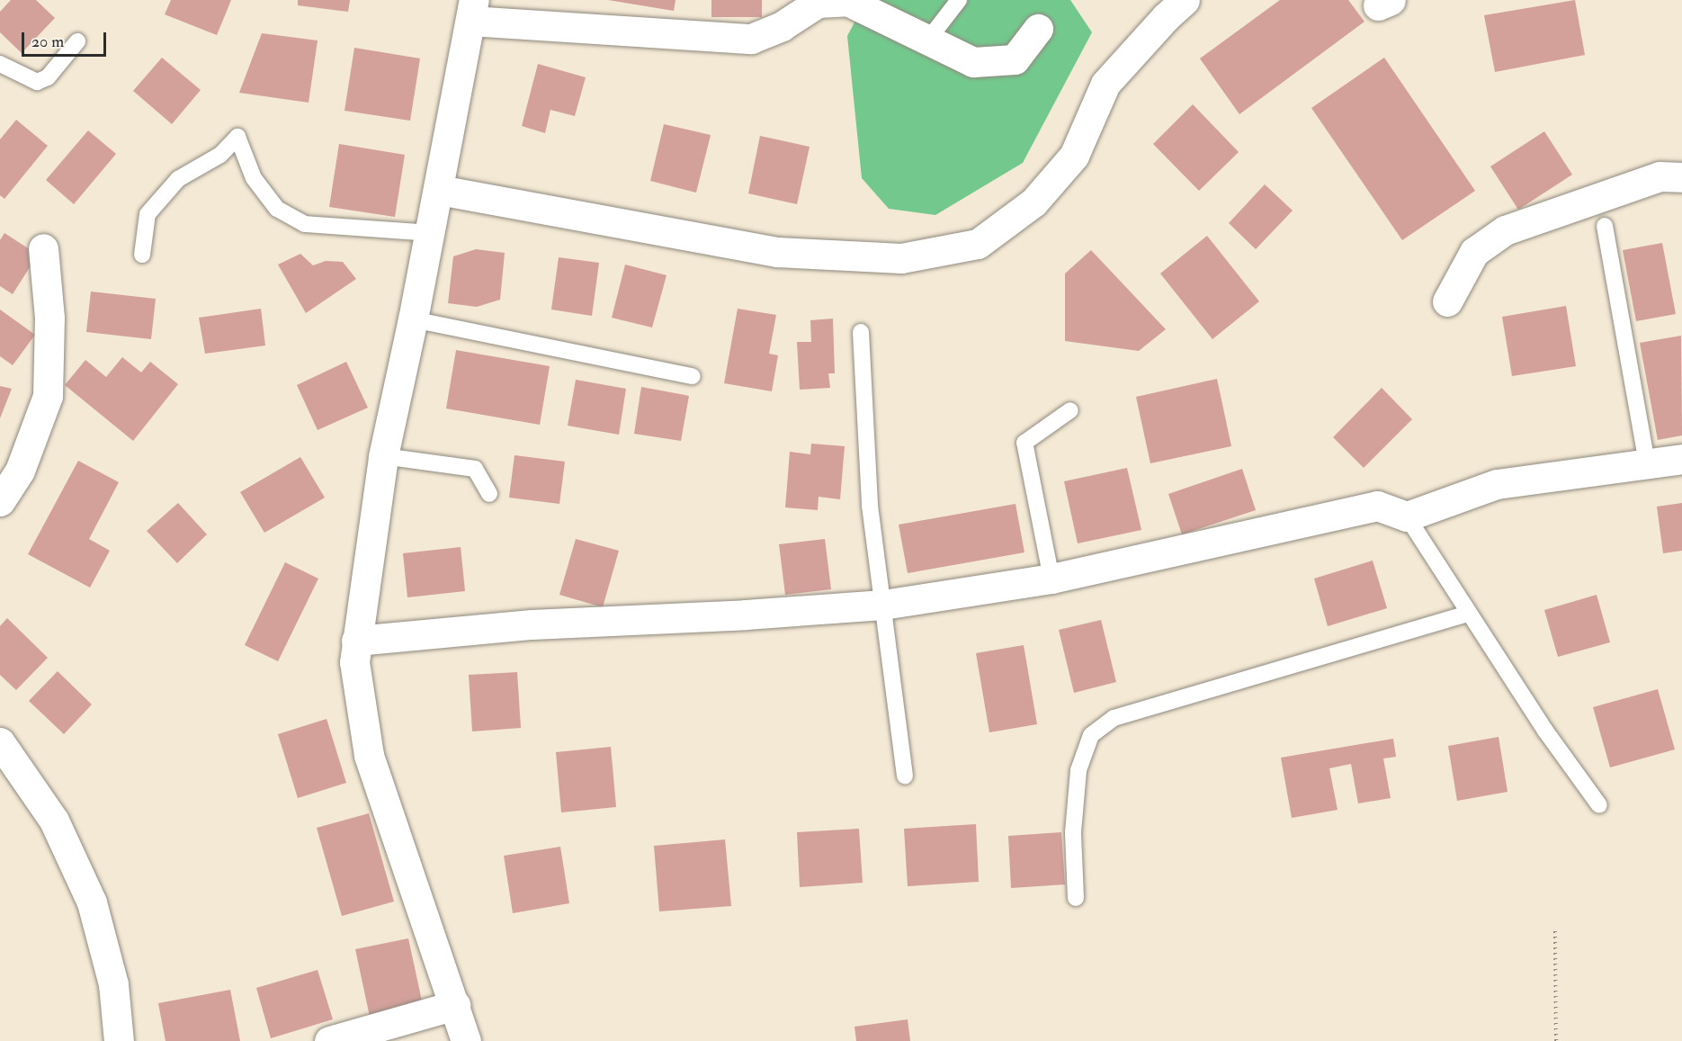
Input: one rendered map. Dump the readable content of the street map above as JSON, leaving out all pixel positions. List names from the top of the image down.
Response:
{
  "scale_bar": "20 m"
}
